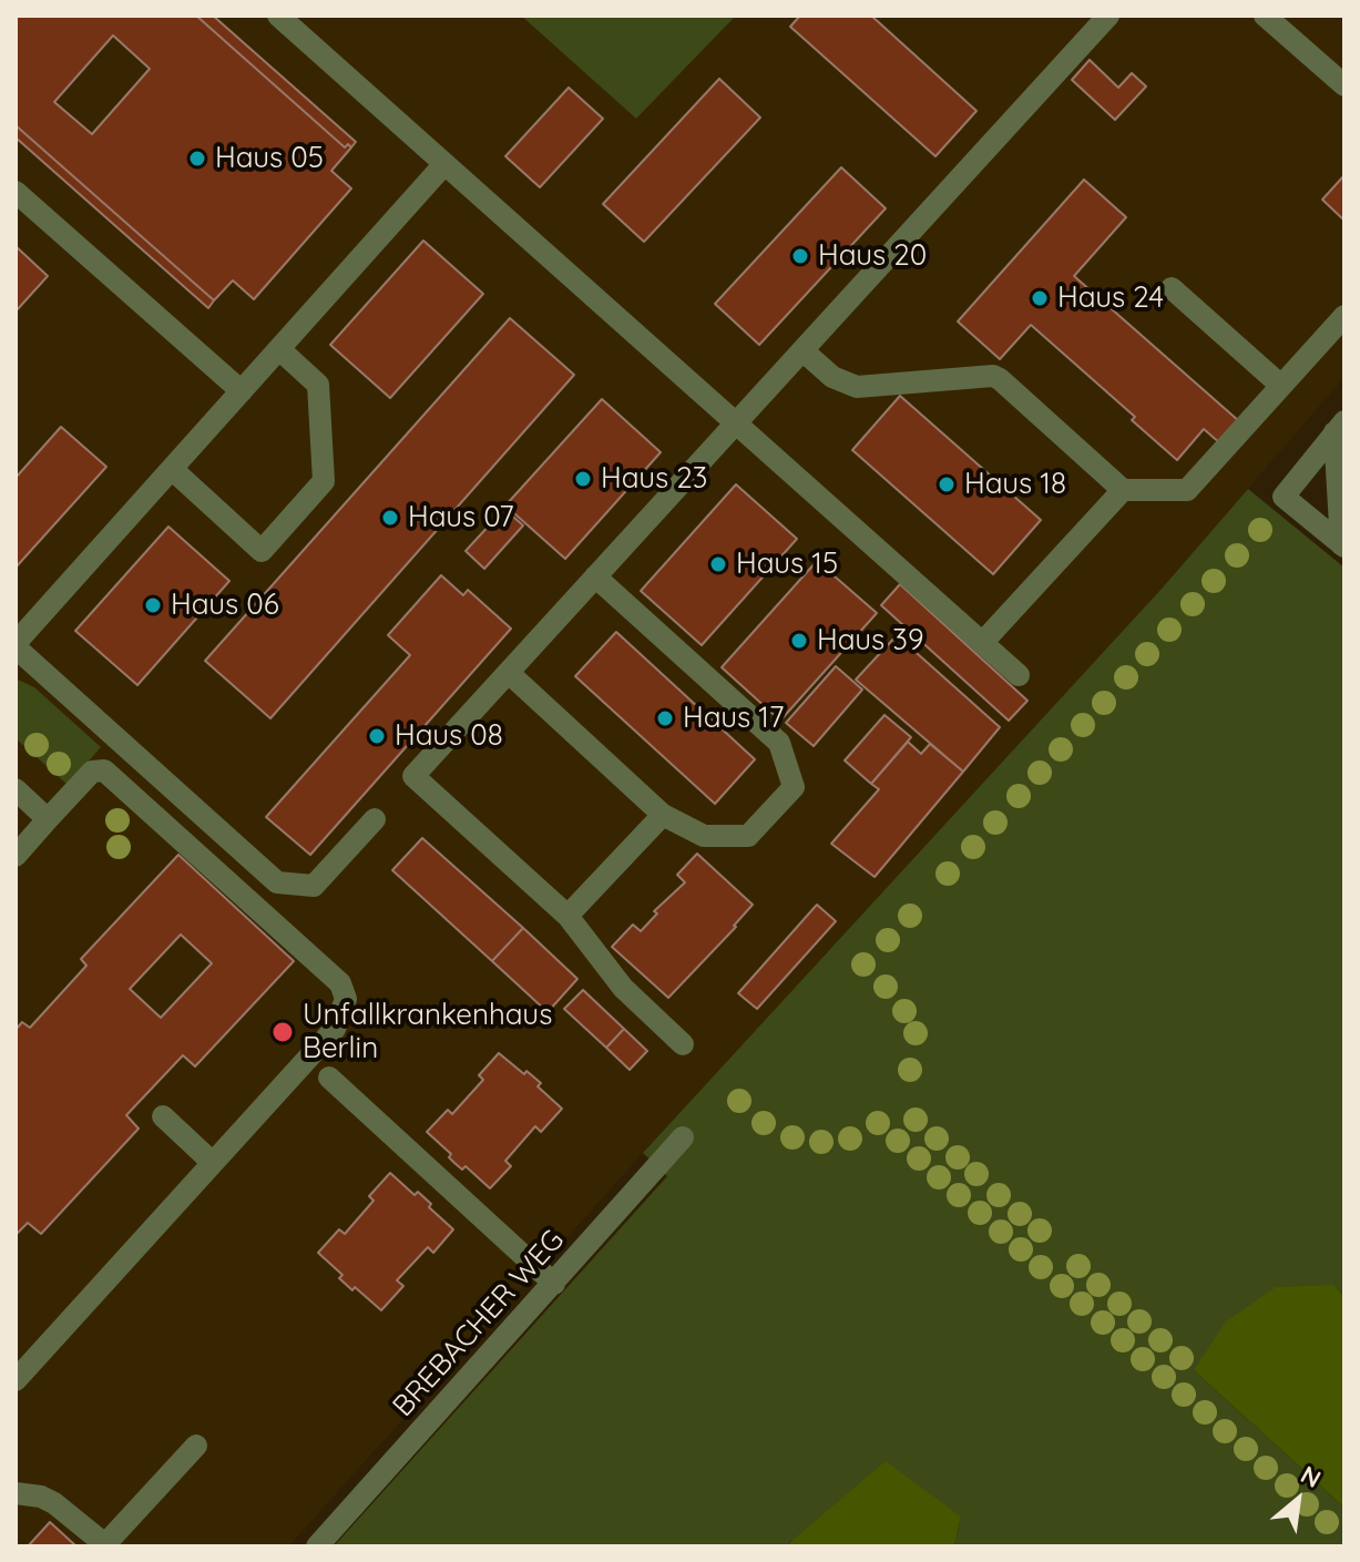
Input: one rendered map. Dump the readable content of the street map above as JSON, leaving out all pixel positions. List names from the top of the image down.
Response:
{
  "streets": {
    "street": ["BREBACHER WEG"]
  },
  "places": [
    "Haus 05",
    "Haus 20",
    "Haus 24",
    "Haus 23",
    "Haus 18",
    "Haus 07",
    "Haus 15",
    "Haus 06",
    "Haus 39",
    "Haus 17",
    "Haus 08",
    "Unfallkrankenhaus Berlin"
  ],
  "north": "top right"
}
